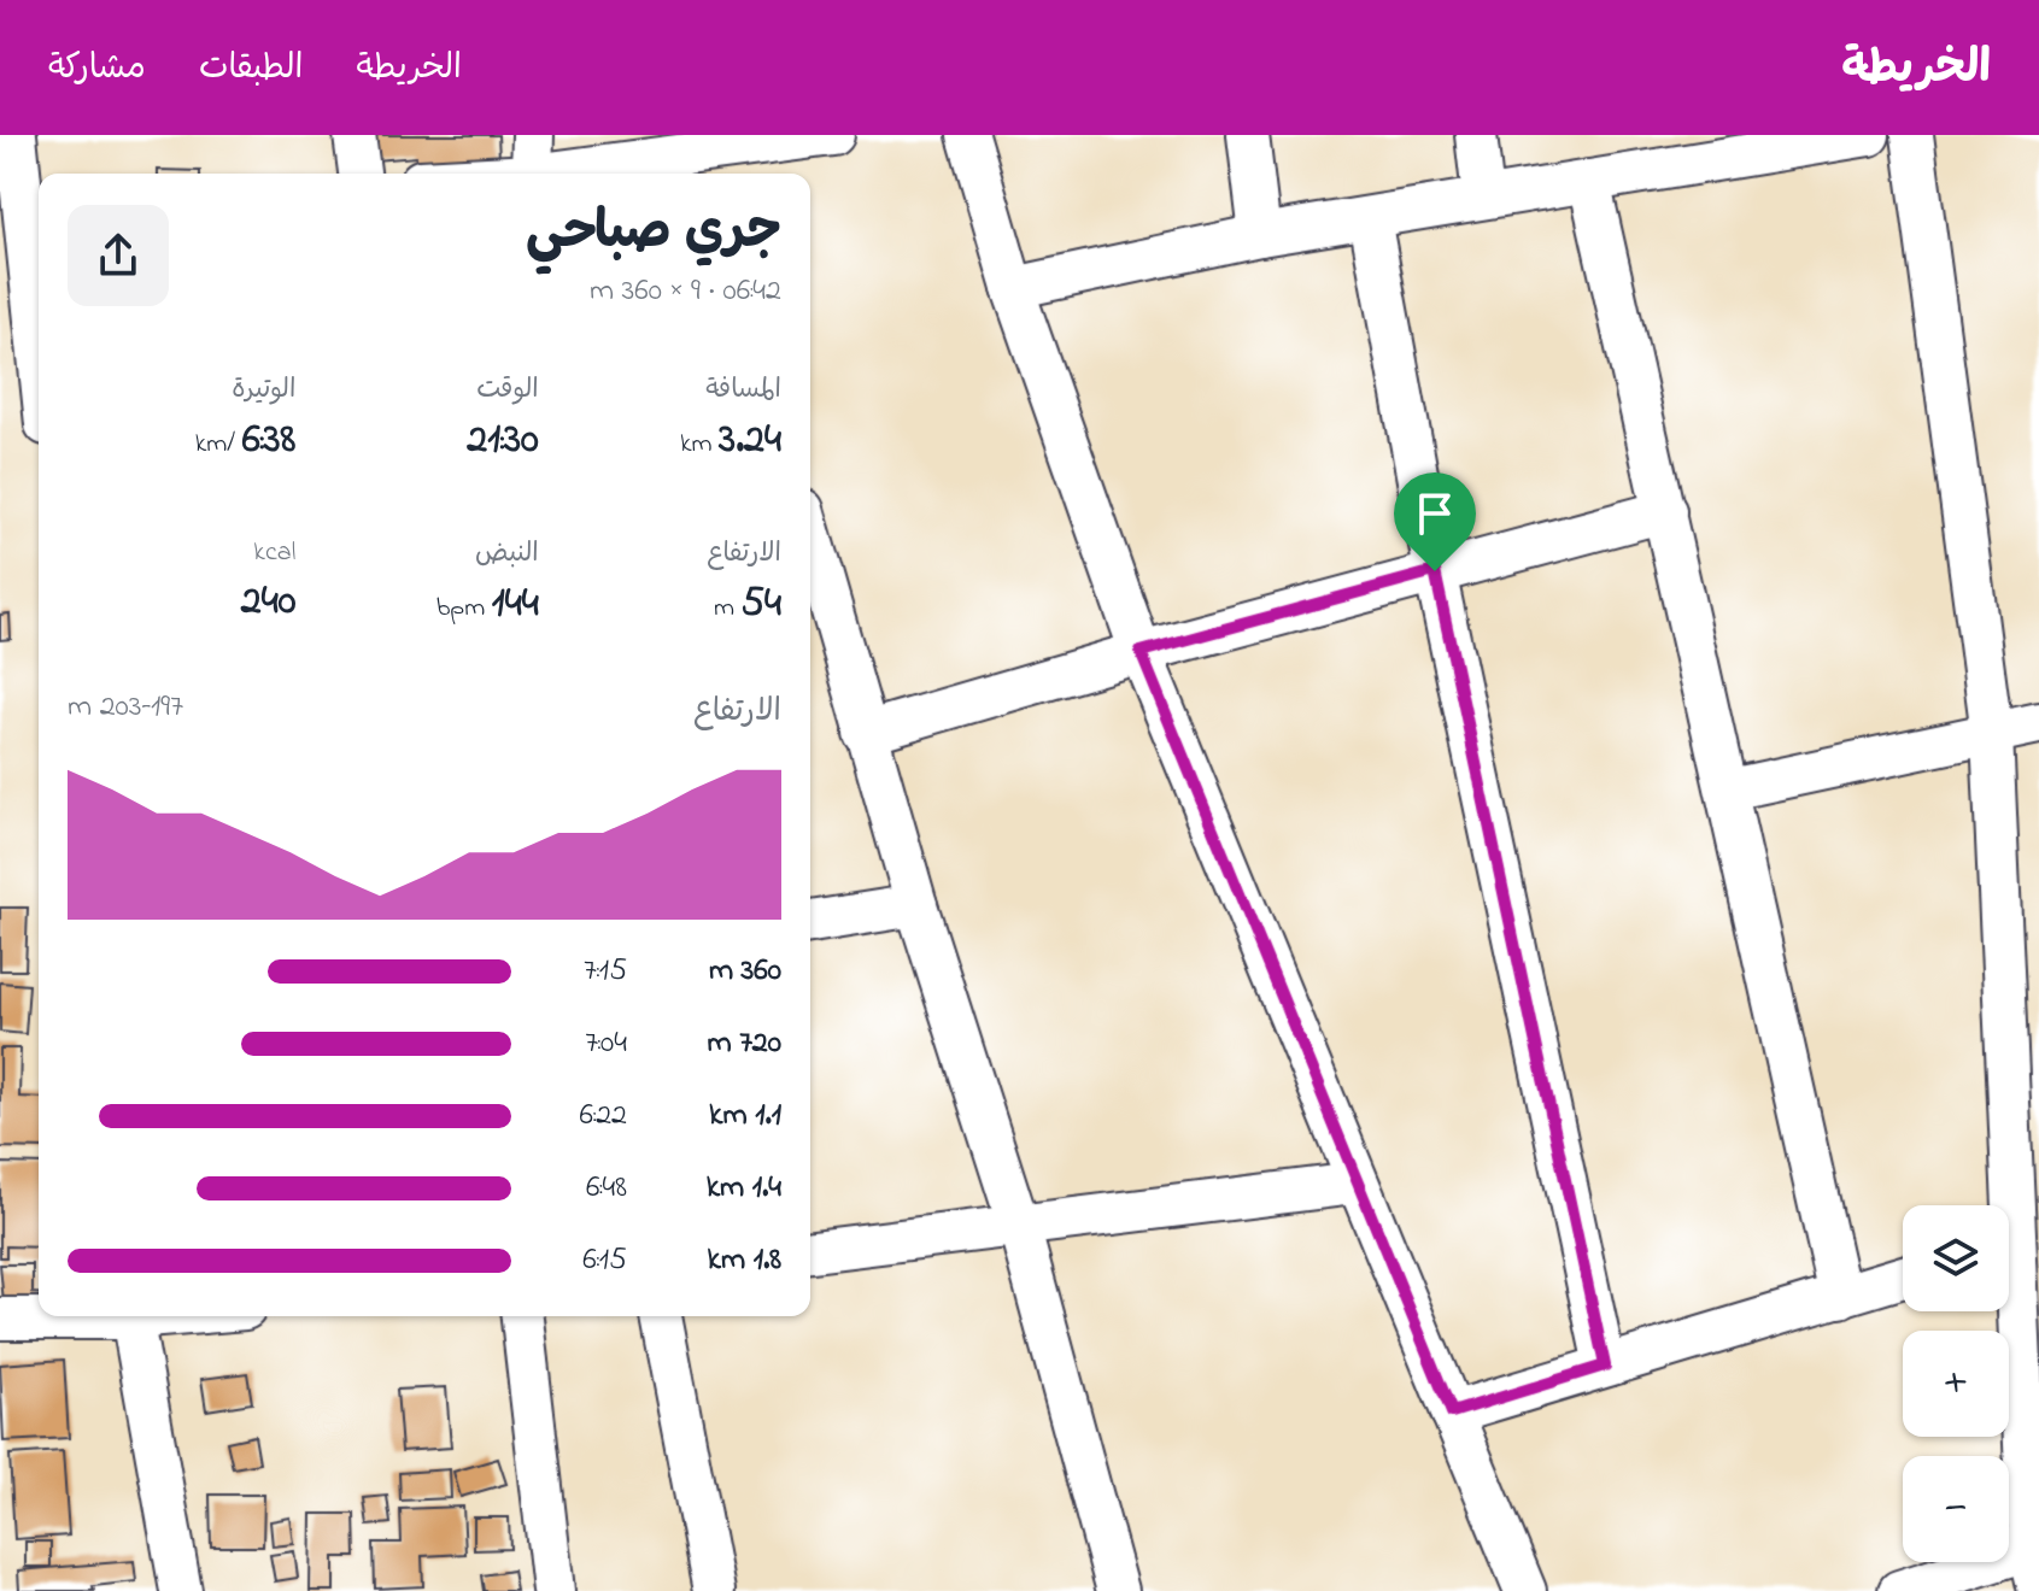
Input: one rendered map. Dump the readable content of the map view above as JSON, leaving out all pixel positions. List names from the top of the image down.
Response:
{
  "page": {
    "header": "الخريطة",
    "nav": ["الخريطة", "الطبقات", "مشاركة"],
    "heading": ["جري صباحي", "06:42 · 9 × 360 m"],
    "stats": [
      ["المسافة", "3.24 km"],
      ["الوقت", "21:30"],
      ["الوتيرة", "6:38 /km"],
      ["الارتفاع", "54 m"],
      ["النبض", "144 bpm"],
      ["kcal", "240"]
    ],
    "chart": ["الارتفاع", "197–203 m"],
    "list": [
      {
        "name": "360 m",
        "note": "7:15"
      },
      {
        "name": "720 m",
        "note": "7:04"
      },
      {
        "name": "1.1 km",
        "note": "6:22"
      },
      {
        "name": "1.4 km",
        "note": "6:48"
      },
      {
        "name": "1.8 km",
        "note": "6:15"
      }
    ],
    "map_buttons": ["+", "−"]
  }
}
